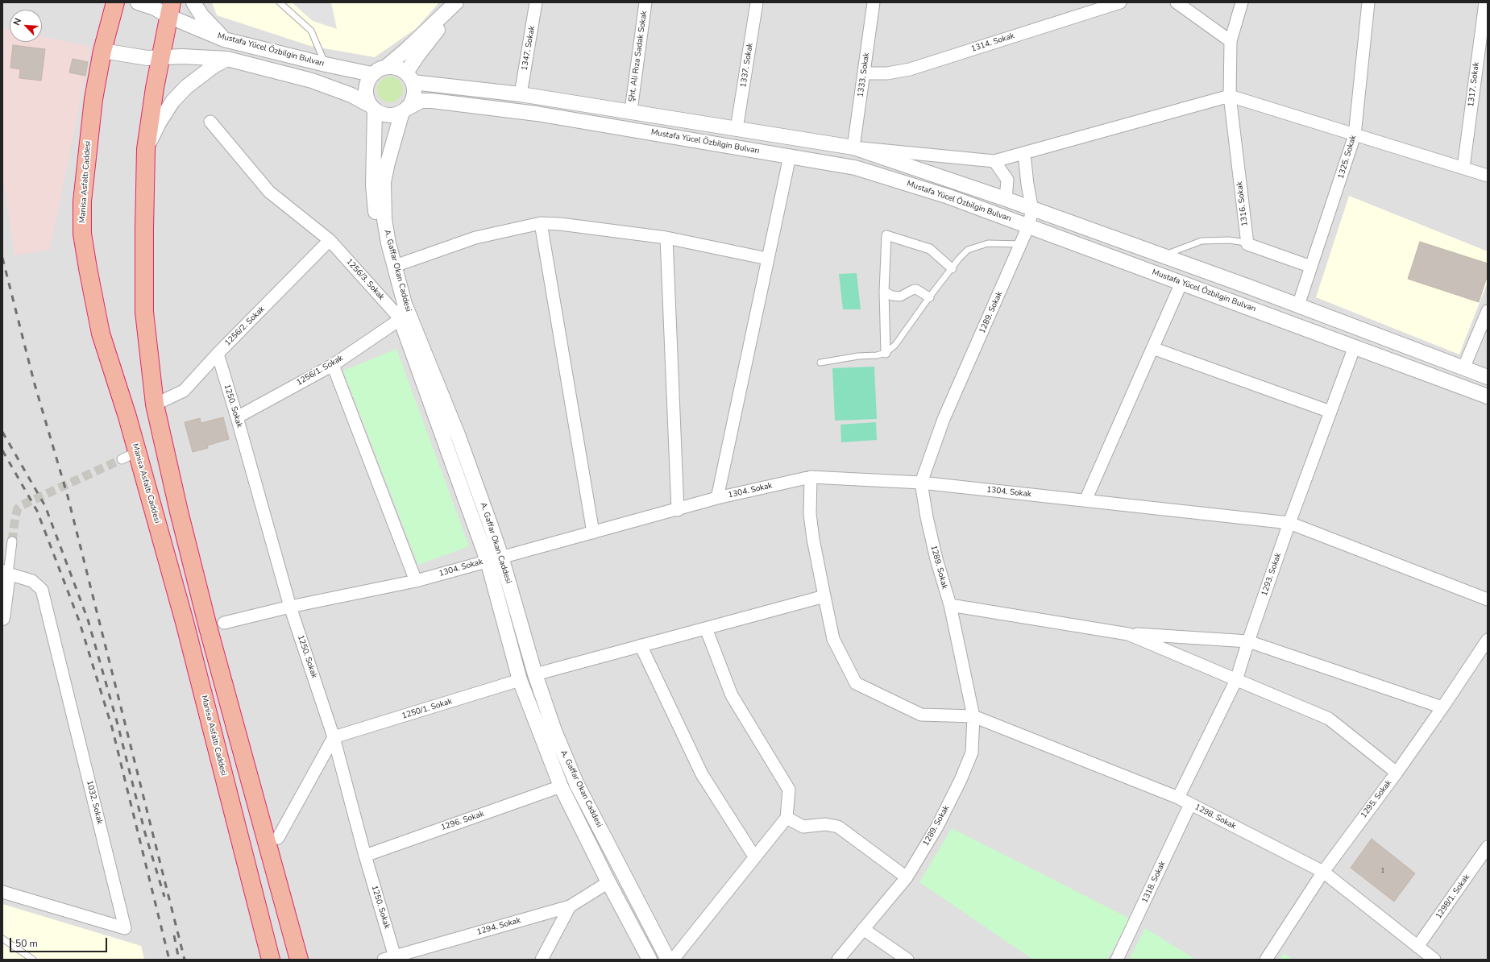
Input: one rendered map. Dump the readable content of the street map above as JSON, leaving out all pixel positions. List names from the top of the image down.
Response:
{
  "streets": {
    "highway": ["Manisa Asfaltı Caddesi"],
    "street": [
      "1314. Sokak",
      "1347. Sokak",
      "Mustafa Yücel Özbilgin Bulvarı",
      "Şht. Ali Rıza Sadak Sokak",
      "1337. Sokak",
      "1333. Sokak",
      "1317. Sokak",
      "1325. Sokak",
      "1316. Sokak",
      "A. Gaffar Okan Caddesi",
      "1256/3. Sokak",
      "1289. Sokak",
      "1256/2. Sokak",
      "1256/1. Sokak",
      "1250. Sokak",
      "1304. Sokak",
      "1293. Sokak",
      "1250/1. Sokak",
      "1295. Sokak",
      "1032. Sokak",
      "1298. Sokak",
      "1296. Sokak",
      "1318. Sokak",
      "1298/1. Sokak",
      "1294. Sokak"
    ]
  },
  "crossings": [
    ["1314. Sokak", "1333. Sokak"],
    ["1347. Sokak", "Mustafa Yücel Özbilgin Bulvarı"],
    ["Mustafa Yücel Özbilgin Bulvarı", "Şht. Ali Rıza Sadak Sokak"],
    ["Mustafa Yücel Özbilgin Bulvarı", "1337. Sokak"],
    ["Mustafa Yücel Özbilgin Bulvarı", "1333. Sokak"],
    ["Mustafa Yücel Özbilgin Bulvarı", "1325. Sokak"],
    ["Mustafa Yücel Özbilgin Bulvarı", "A. Gaffar Okan Caddesi"],
    ["Mustafa Yücel Özbilgin Bulvarı", "1289. Sokak"],
    ["Mustafa Yücel Özbilgin Bulvarı", "1293. Sokak"],
    ["A. Gaffar Okan Caddesi", "1256/3. Sokak"],
    ["A. Gaffar Okan Caddesi", "1256/1. Sokak"],
    ["A. Gaffar Okan Caddesi", "1304. Sokak"],
    ["A. Gaffar Okan Caddesi", "1250/1. Sokak"],
    ["A. Gaffar Okan Caddesi", "1296. Sokak"],
    ["A. Gaffar Okan Caddesi", "1294. Sokak"],
    ["1256/3. Sokak", "1256/2. Sokak"],
    ["1256/3. Sokak", "1256/1. Sokak"],
    ["1289. Sokak", "1304. Sokak"],
    ["1289. Sokak", "1298. Sokak"],
    ["1256/2. Sokak", "1250. Sokak"],
    ["1256/1. Sokak", "1250. Sokak"],
    ["1250. Sokak", "1304. Sokak"],
    ["1250. Sokak", "1250/1. Sokak"],
    ["1250. Sokak", "1296. Sokak"],
    ["1250. Sokak", "1294. Sokak"],
    ["1304. Sokak", "1293. Sokak"],
    ["1304. Sokak", "1298. Sokak"],
    ["1293. Sokak", "1298. Sokak"],
    ["1295. Sokak", "1298. Sokak"],
    ["1298. Sokak", "1318. Sokak"],
    ["1298. Sokak", "1298/1. Sokak"]
  ],
  "house_numbers": ["1"],
  "scale_bar": "50 m",
  "north": "top left"
}
